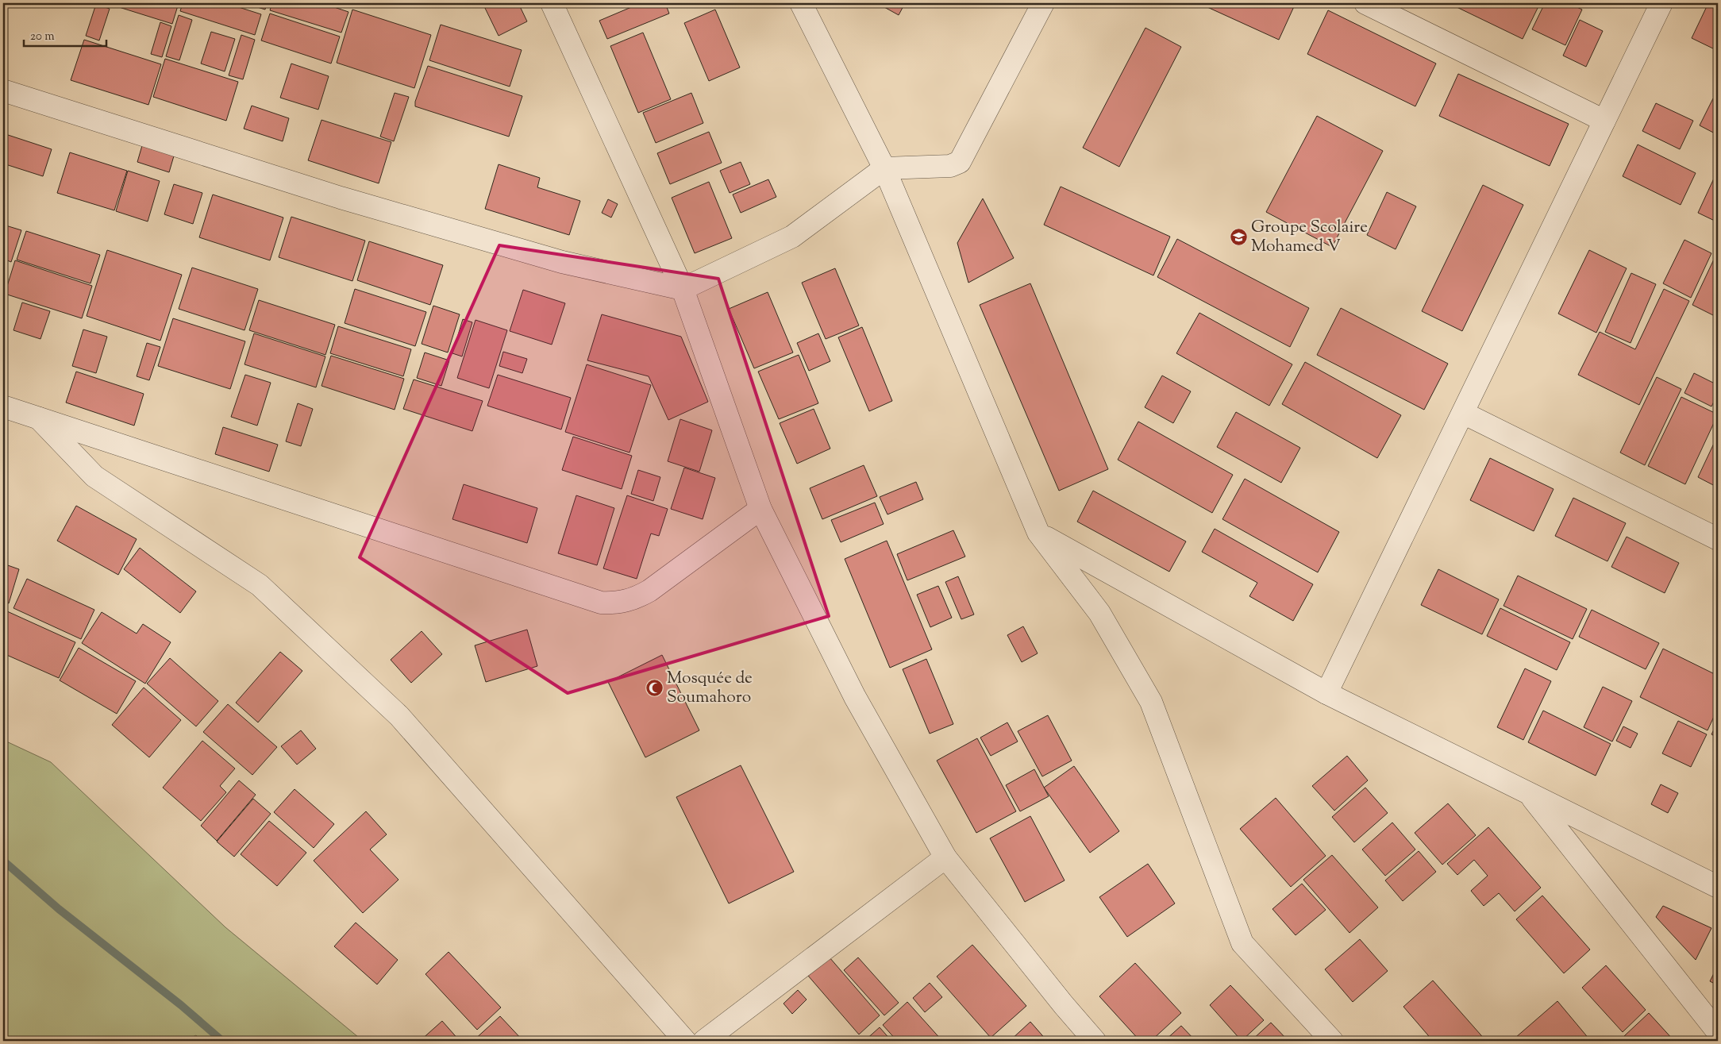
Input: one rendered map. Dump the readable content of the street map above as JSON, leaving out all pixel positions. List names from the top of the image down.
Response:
{
  "places": {
    "school or university": ["Groupe Scolaire Mohamed V"],
    "mosque": ["Mosquée de Soumahoro"]
  },
  "scale_bar": "20 m"
}
